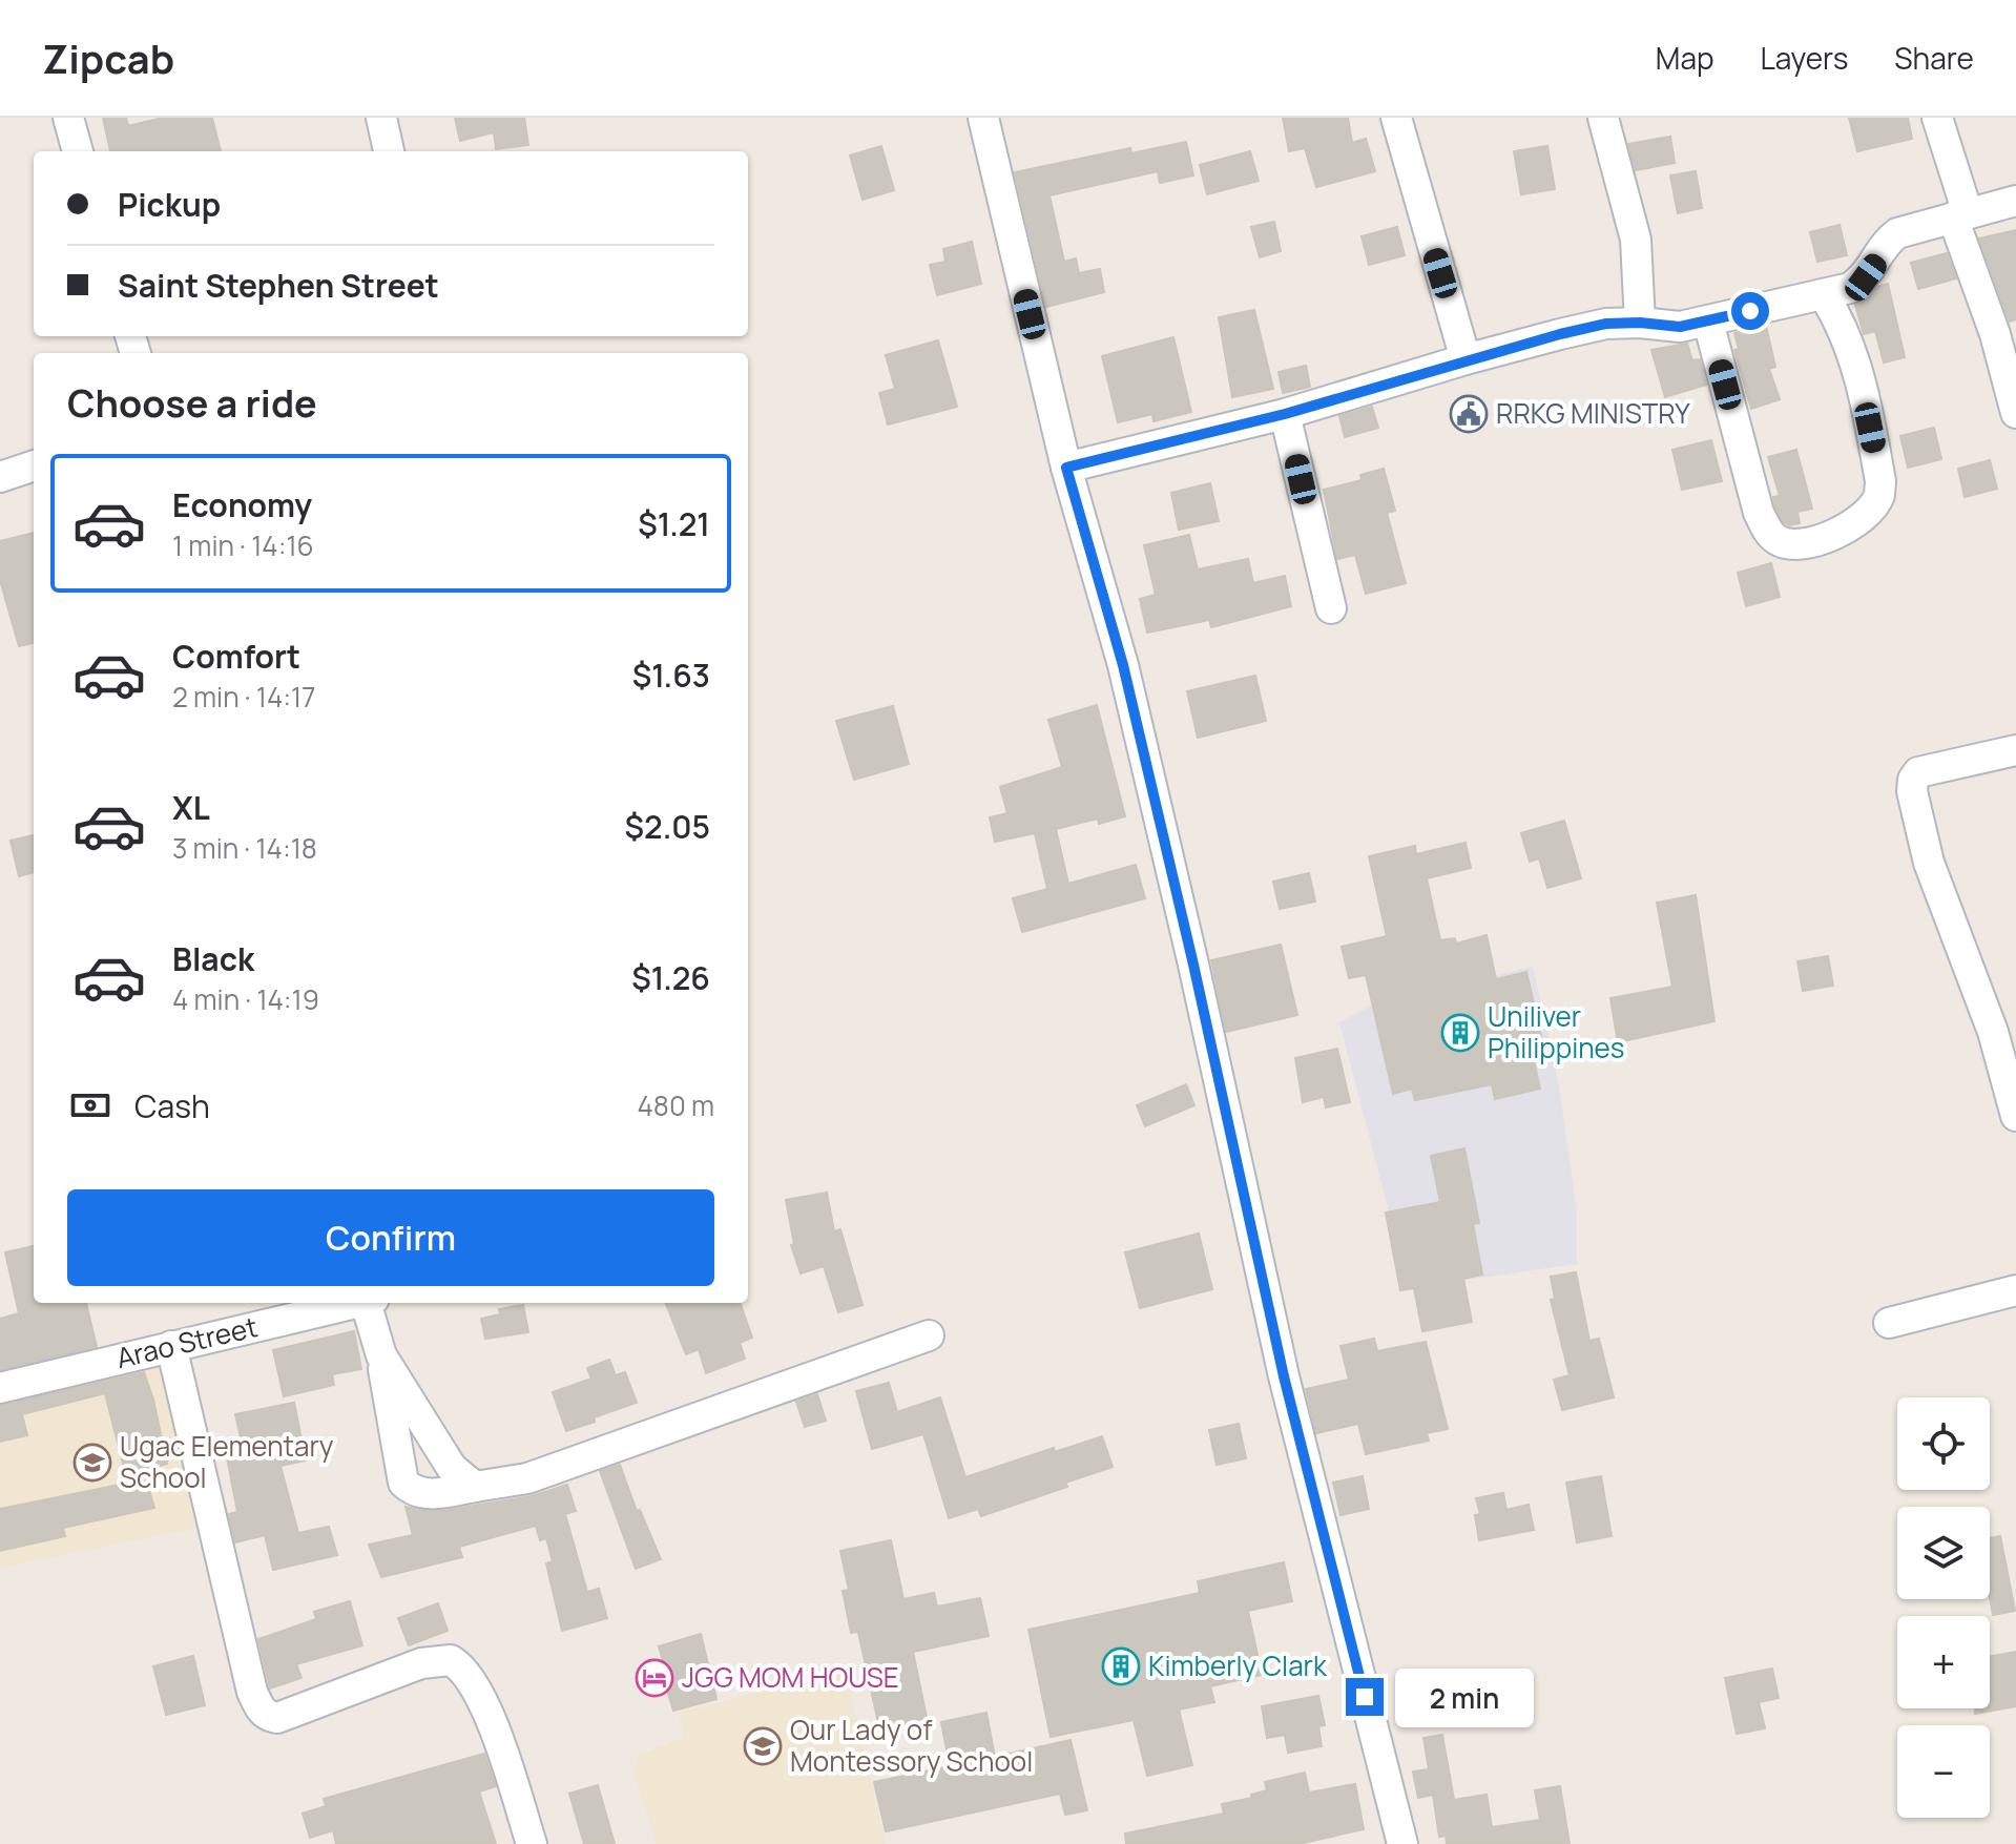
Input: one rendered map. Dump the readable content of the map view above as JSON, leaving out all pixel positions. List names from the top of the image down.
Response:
{
  "streets": {
    "street": ["Arao Street"]
  },
  "places": {
    "public building": ["RRKG MINISTRY"],
    "building": ["Uniliver Philippines", "Kimberly Clark"],
    "school or university": ["Ugac Elementary School", "Our Lady of Montessory School"],
    "hotel": ["JGG MOM HOUSE"]
  },
  "page": {
    "header": "Zipcab",
    "nav": ["Map", "Layers", "Share"],
    "banner": ["Pickup", "Saint Stephen Street"],
    "heading": "Choose a ride",
    "list": [
      {
        "name": "Economy",
        "note": "1 min · 14:16",
        "value": "$1.21"
      },
      {
        "name": "Comfort",
        "note": "2 min · 14:17",
        "value": "$1.63"
      },
      {
        "name": "XL",
        "note": "3 min · 14:18",
        "value": "$2.05"
      },
      {
        "name": "Black",
        "note": "4 min · 14:19",
        "value": "$1.26"
      }
    ],
    "pay": ["Cash", "480 m"],
    "buttons": "Confirm",
    "map_buttons": ["+", "−"],
    "bubble": "2 min"
  }
}
